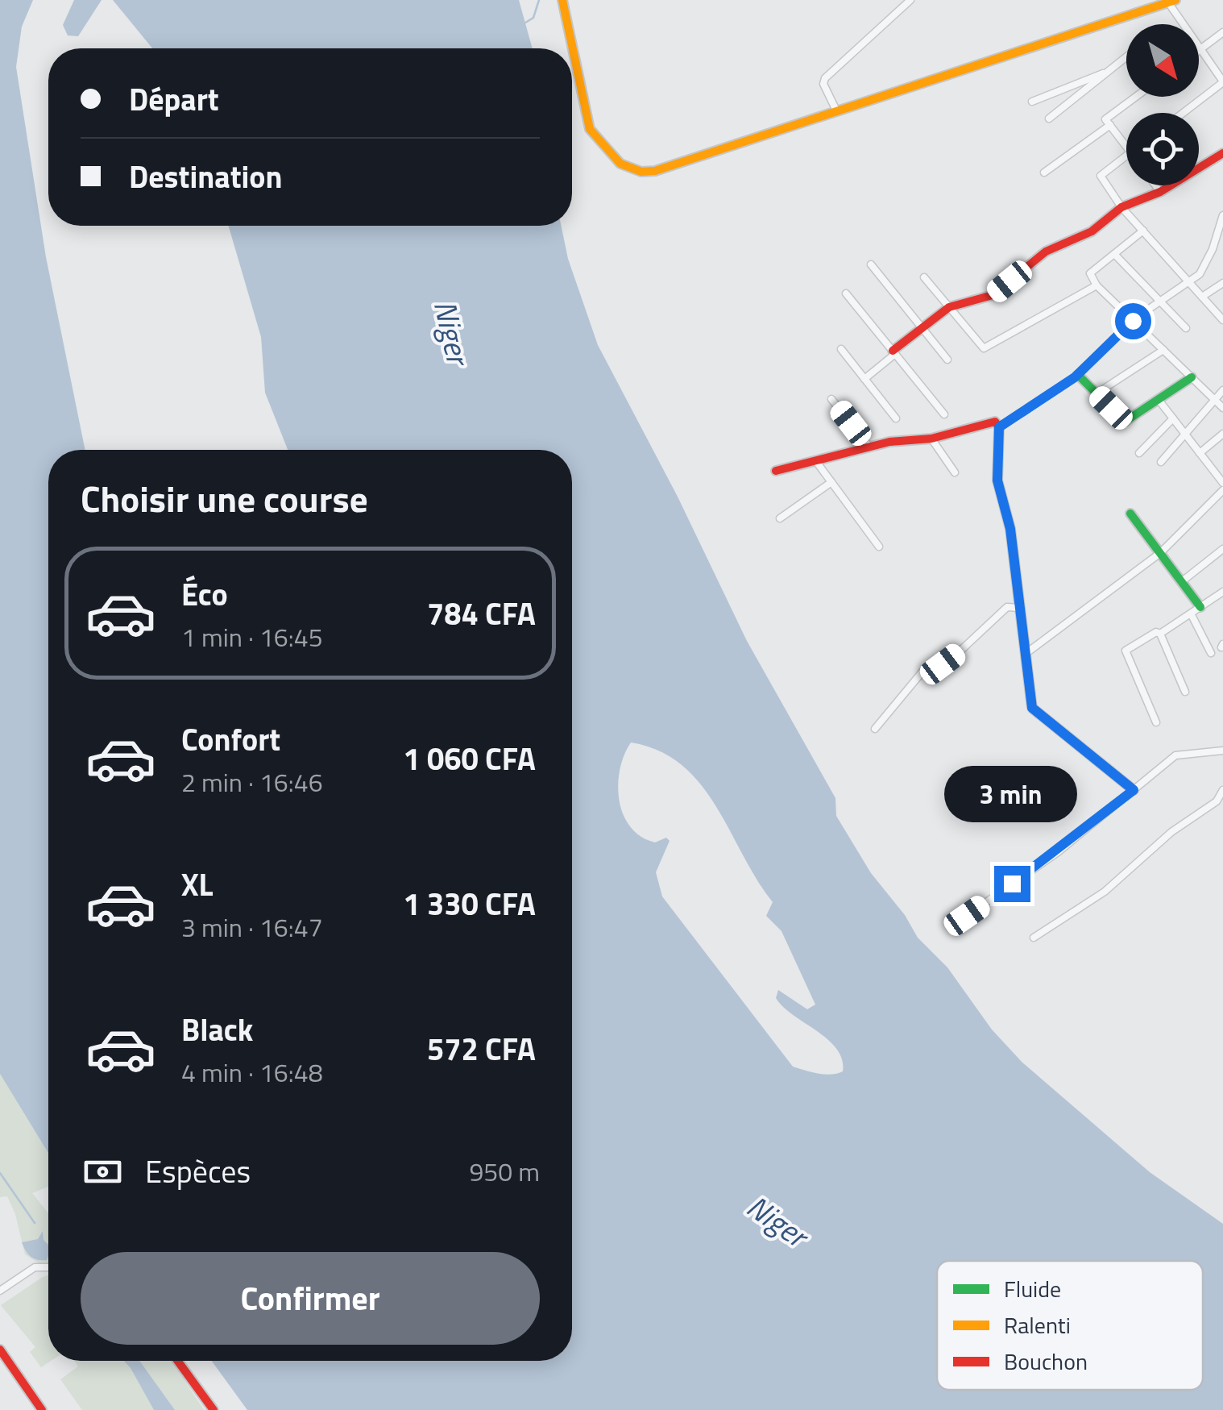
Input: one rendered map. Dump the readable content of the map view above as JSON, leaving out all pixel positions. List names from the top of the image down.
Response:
{
  "water": ["Niger"],
  "legend": ["Fluide", "Ralenti", "Bouchon"],
  "north": "bottom right",
  "page": {
    "banner": ["Départ", "Destination"],
    "heading": "Choisir une course",
    "list": [
      {
        "name": "Éco",
        "note": "1 min · 16:45",
        "value": "784 CFA"
      },
      {
        "name": "Confort",
        "note": "2 min · 16:46",
        "value": "1 060 CFA"
      },
      {
        "name": "XL",
        "note": "3 min · 16:47",
        "value": "1 330 CFA"
      },
      {
        "name": "Black",
        "note": "4 min · 16:48",
        "value": "572 CFA"
      }
    ],
    "bubble": "3 min",
    "pay": ["Espèces", "950 m"],
    "buttons": "Confirmer"
  }
}
